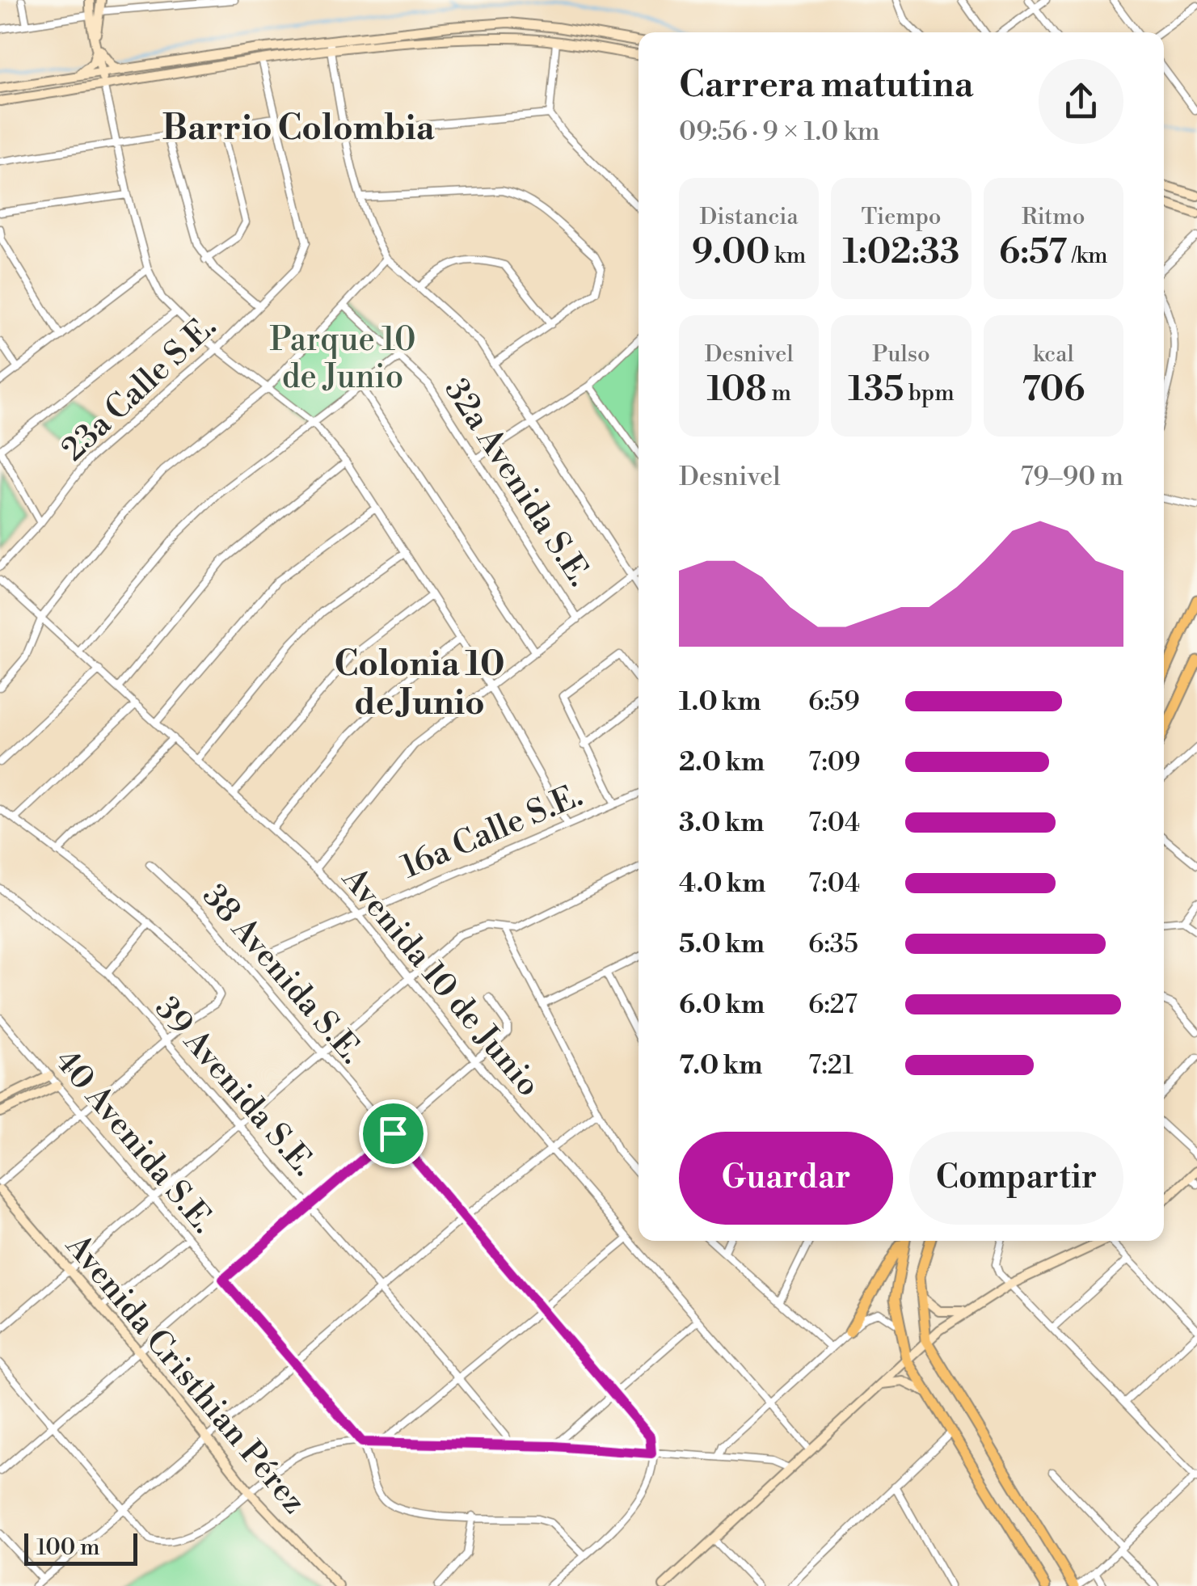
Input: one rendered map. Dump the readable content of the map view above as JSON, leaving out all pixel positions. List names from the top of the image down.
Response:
{
  "streets": {
    "main road": ["Avenida Cristhian Pérez"],
    "street": [
      "23a Calle S.E.",
      "32a Avenida S.E.",
      "16a Calle S.E.",
      "38 Avenida S.E.",
      "Avenida 10 de Junio",
      "39 Avenida S.E.",
      "40 Avenida S.E."
    ]
  },
  "crossings": [
    ["16a Calle S.E.", "Avenida 10 de Junio"]
  ],
  "districts": ["Barrio Colombia", "Colonia 10 de Junio"],
  "parks": ["Parque 10 de Junio"],
  "scale_bar": "100 m",
  "page": {
    "heading": ["Carrera matutina", "09:56 · 9 × 1.0 km"],
    "stats": [
      ["Distancia", "9.00 km"],
      ["Tiempo", "1:02:33"],
      ["Ritmo", "6:57 /km"],
      ["Desnivel", "108 m"],
      ["Pulso", "135 bpm"],
      ["kcal", "706"]
    ],
    "chart": ["Desnivel", "79–90 m"],
    "list": [
      {
        "name": "1.0 km",
        "note": "6:59"
      },
      {
        "name": "2.0 km",
        "note": "7:09"
      },
      {
        "name": "3.0 km",
        "note": "7:04"
      },
      {
        "name": "4.0 km",
        "note": "7:04"
      },
      {
        "name": "5.0 km",
        "note": "6:35"
      },
      {
        "name": "6.0 km",
        "note": "6:27"
      },
      {
        "name": "7.0 km",
        "note": "7:21"
      }
    ],
    "buttons": ["Guardar", "Compartir"],
    "scale": "100 m"
  }
}
